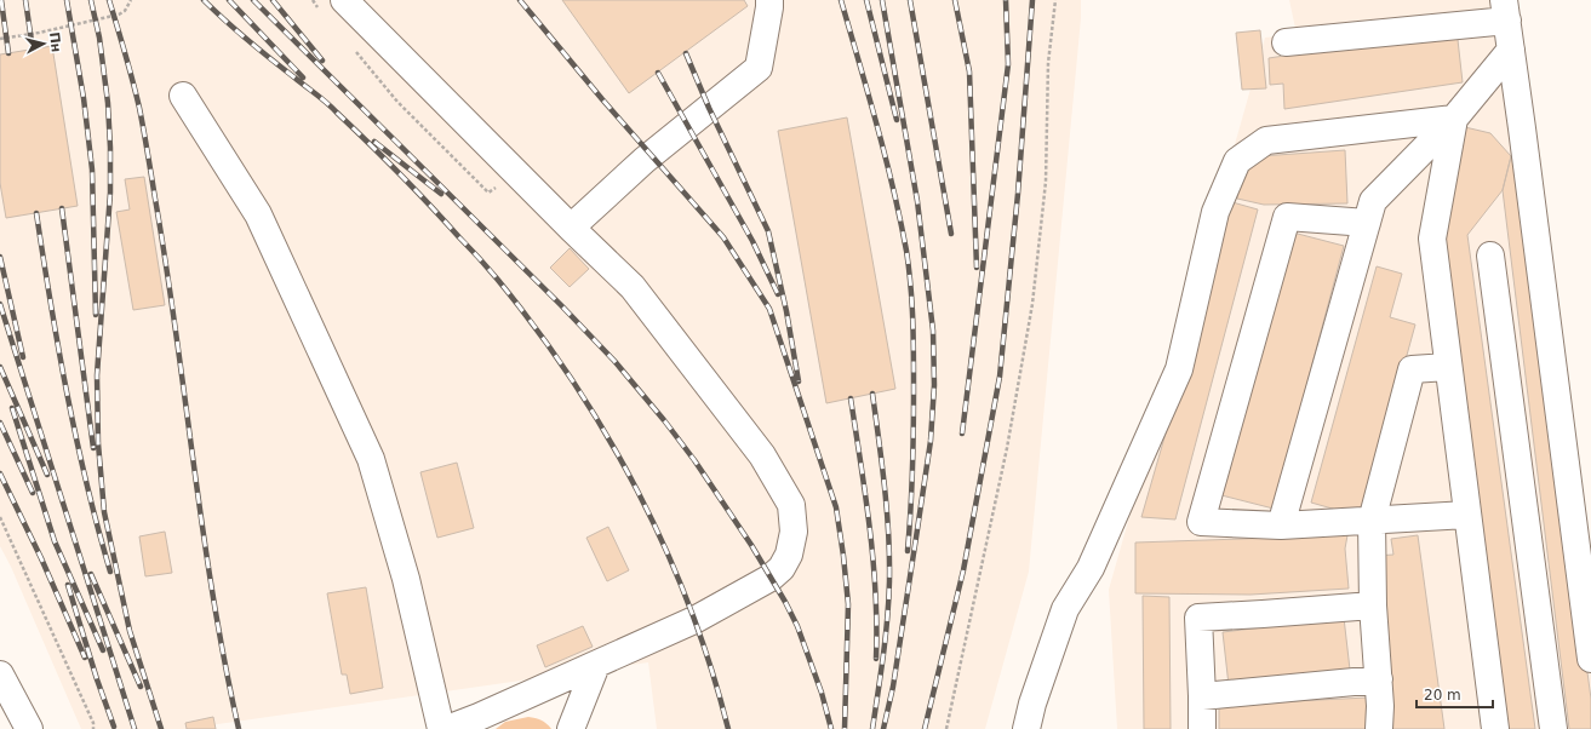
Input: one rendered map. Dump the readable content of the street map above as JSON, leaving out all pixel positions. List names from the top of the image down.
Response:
{
  "scale_bar": "20 m",
  "north": "right"
}
